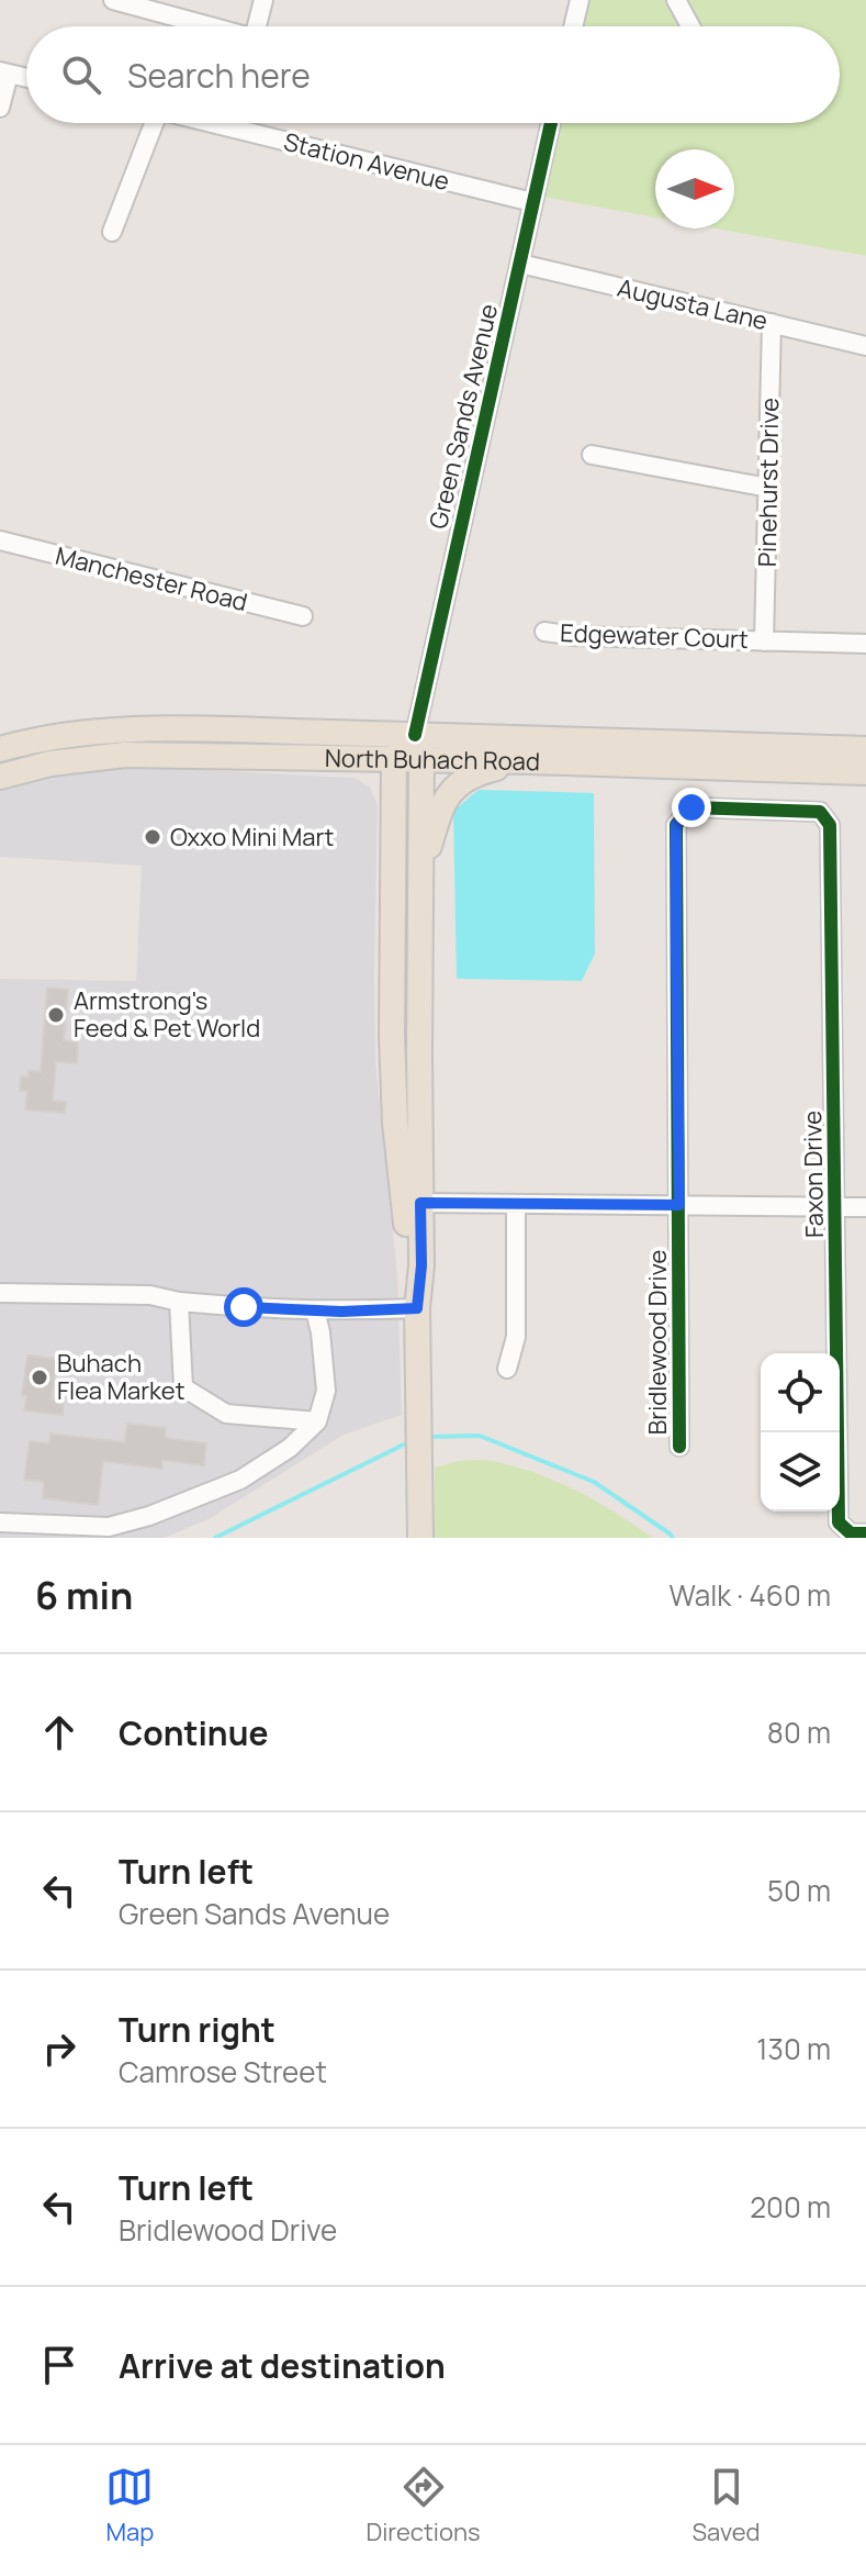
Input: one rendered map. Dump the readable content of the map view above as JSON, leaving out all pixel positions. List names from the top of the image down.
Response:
{
  "streets": {
    "main road": ["Green Sands Avenue", "North Buhach Road"],
    "street": [
      "Station Avenue",
      "Augusta Lane",
      "Pinehurst Drive",
      "Manchester Road",
      "Edgewater Court",
      "Faxon Drive",
      "Bridlewood Drive"
    ]
  },
  "crossings": [
    ["Station Avenue", "Green Sands Avenue"],
    ["Augusta Lane", "Green Sands Avenue"],
    ["Augusta Lane", "Pinehurst Drive"],
    ["Green Sands Avenue", "North Buhach Road"],
    ["Pinehurst Drive", "Edgewater Court"],
    ["Faxon Drive", "Bridlewood Drive"]
  ],
  "places": ["Oxxo Mini Mart", "Armstrong's Feed & Pet World", "Buhach Flea Market"],
  "north": "right",
  "page": {
    "search": "Search here",
    "heading": ["6 min", "Walk · 460 m"],
    "list": [
      ["Continue", "80 m"],
      ["Turn left", "Green Sands Avenue", "50 m"],
      ["Turn right", "Camrose Street", "130 m"],
      ["Turn left", "Bridlewood Drive", "200 m"],
      "Arrive at destination"
    ],
    "nav": ["Map", "Directions", "Saved"]
  }
}
